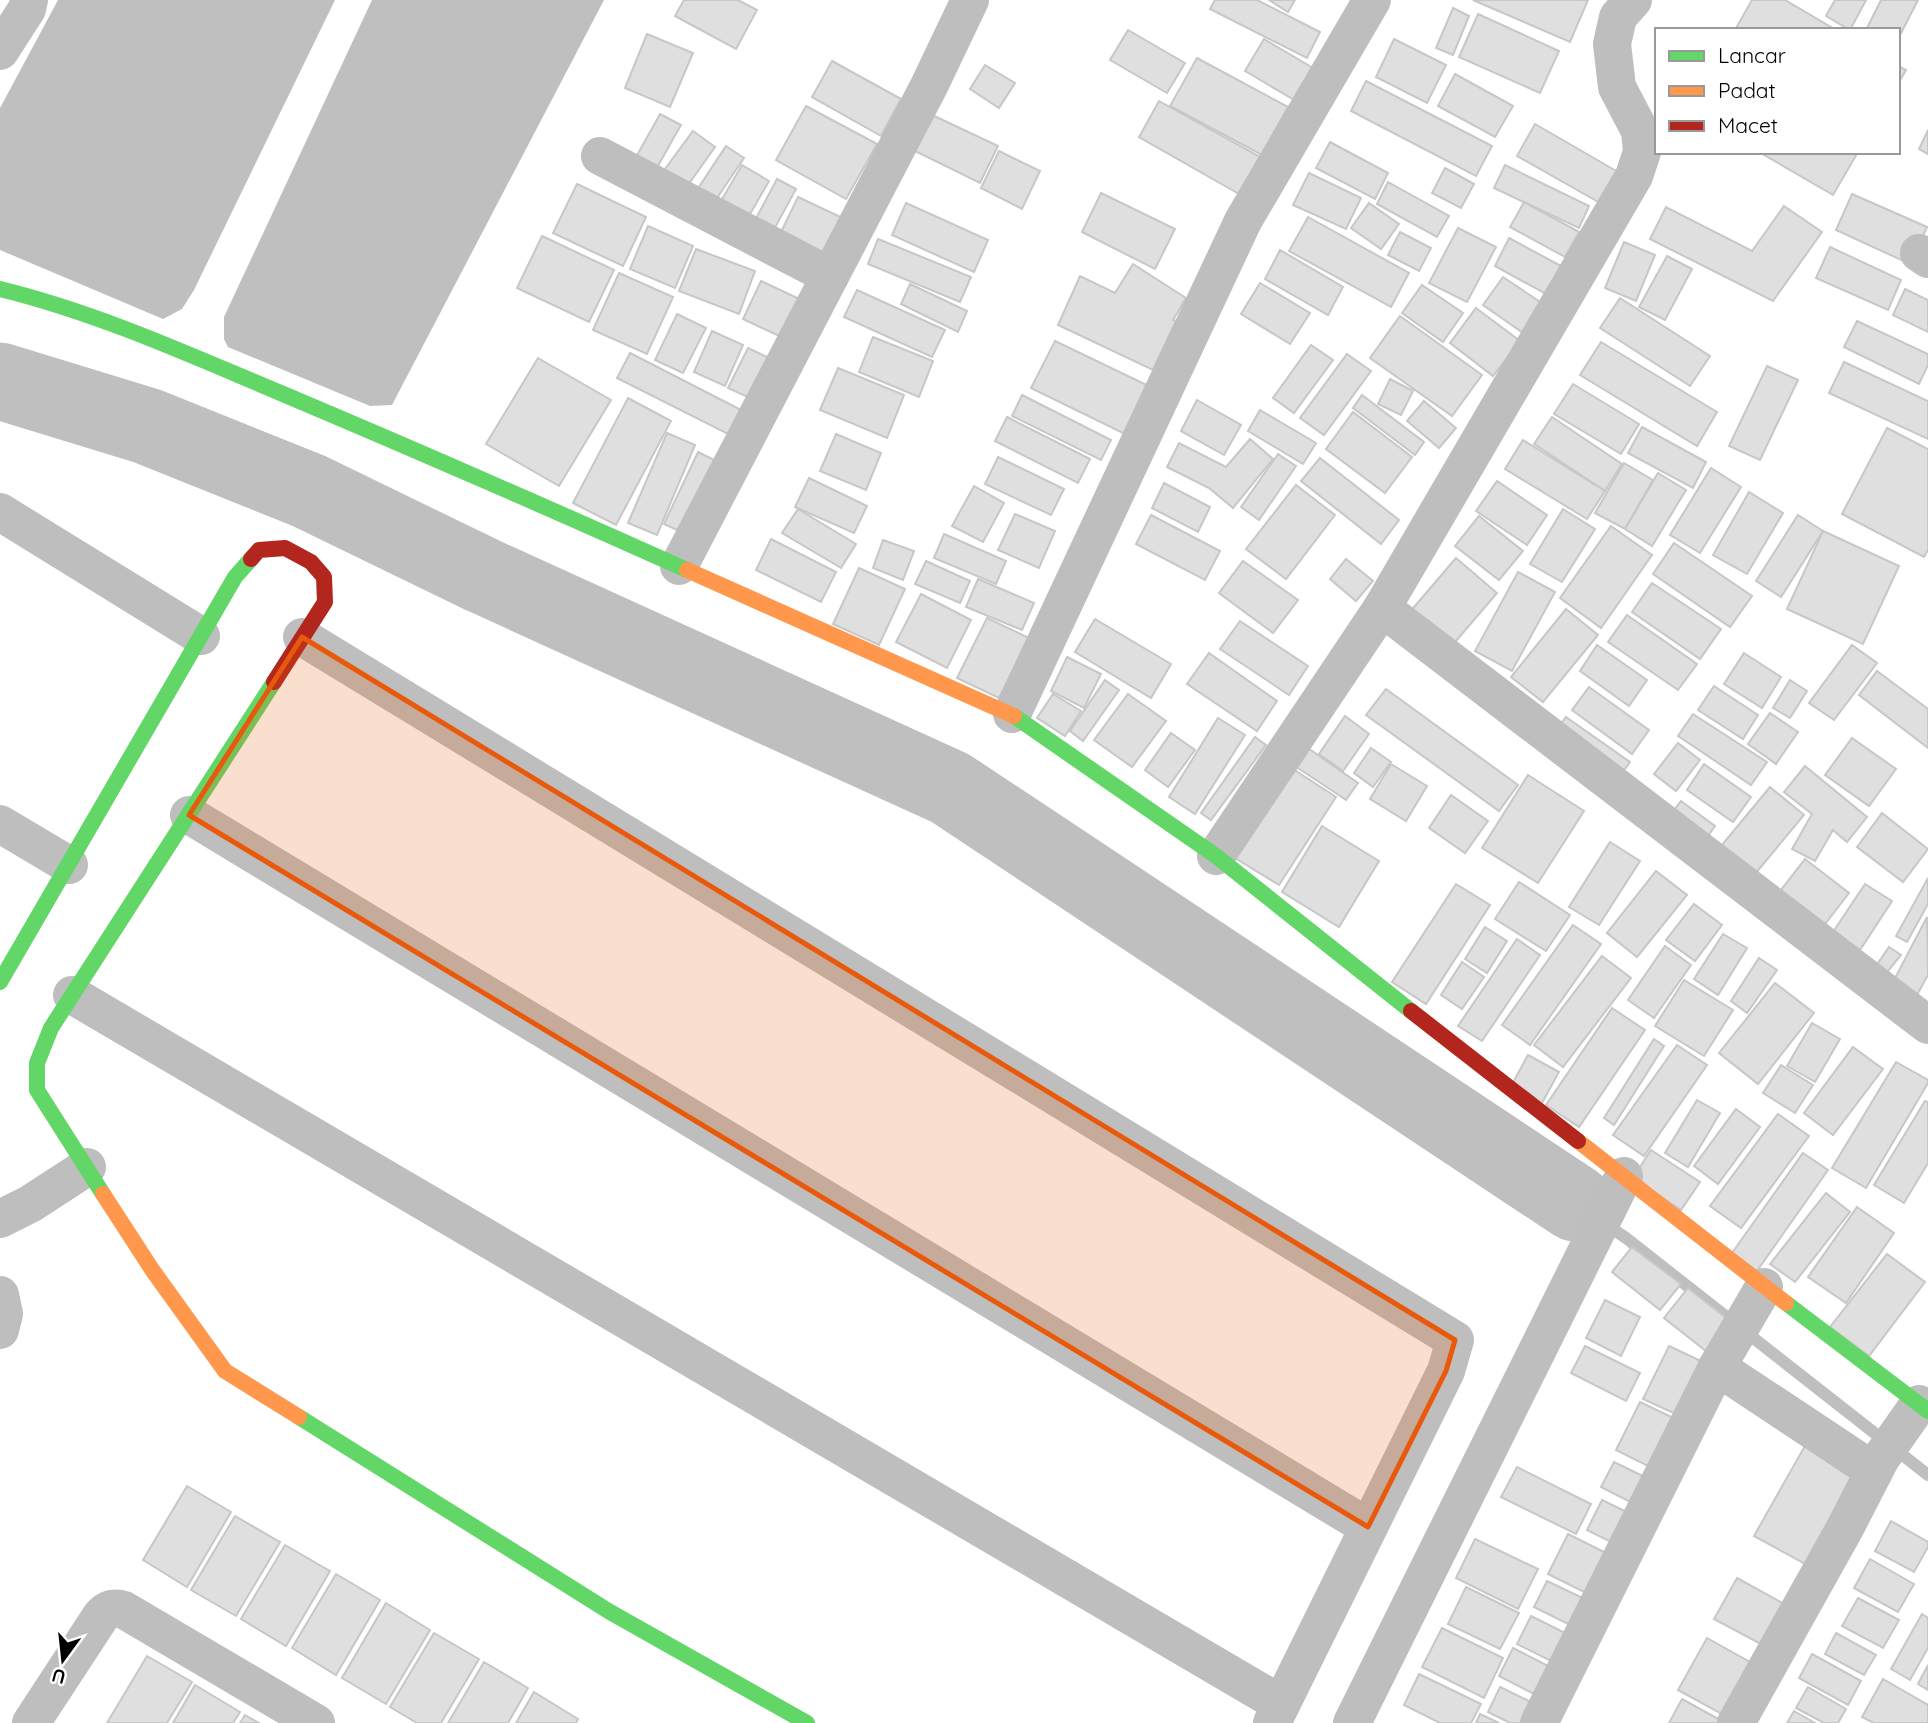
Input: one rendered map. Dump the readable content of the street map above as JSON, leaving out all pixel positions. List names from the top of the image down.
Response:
{
  "legend": ["Lancar", "Padat", "Macet"],
  "north": "bottom"
}
